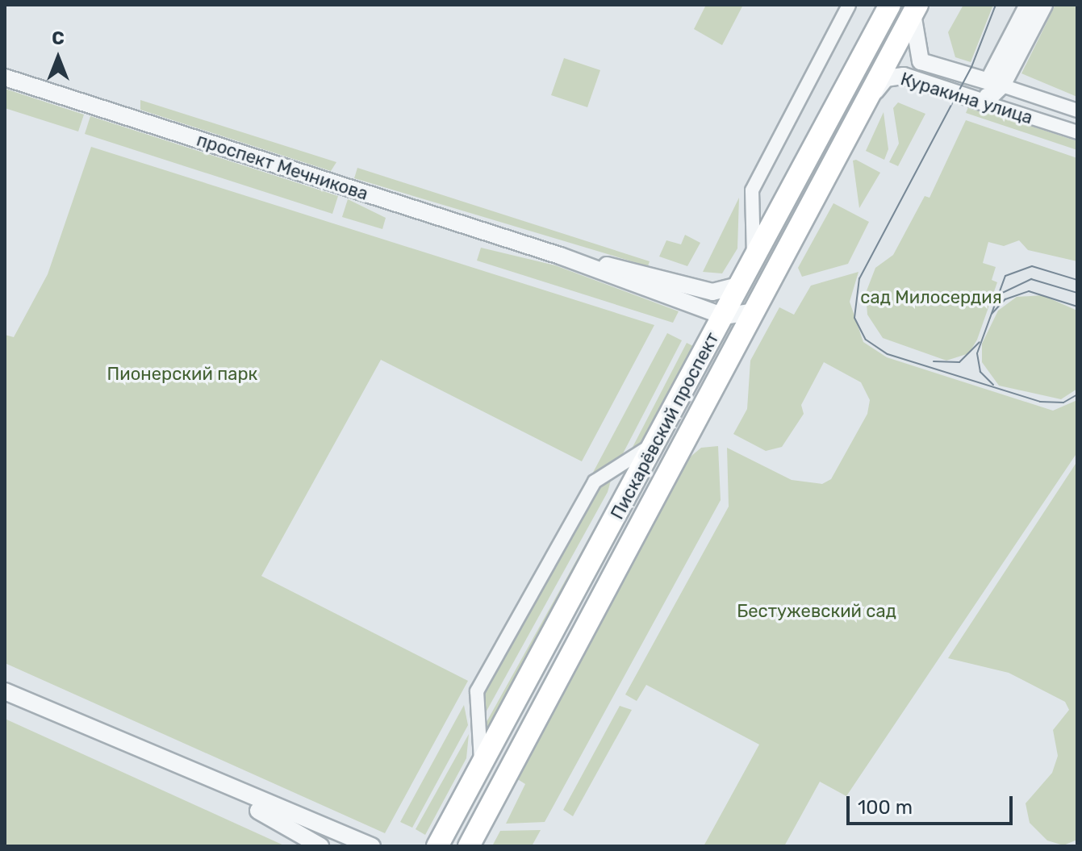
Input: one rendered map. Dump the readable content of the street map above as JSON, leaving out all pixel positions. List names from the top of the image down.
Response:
{
  "streets": {
    "main road": ["Пискарёвский проспект"],
    "street": ["Куракина улица", "проспект Мечникова"]
  },
  "crossings": [
    ["Куракина улица", "Пискарёвский проспект"],
    ["проспект Мечникова", "Пискарёвский проспект"]
  ],
  "parks": ["сад Милосердия", "Пионерский парк", "Бестужевский сад"],
  "scale_bar": "100 m",
  "north": "top"
}
